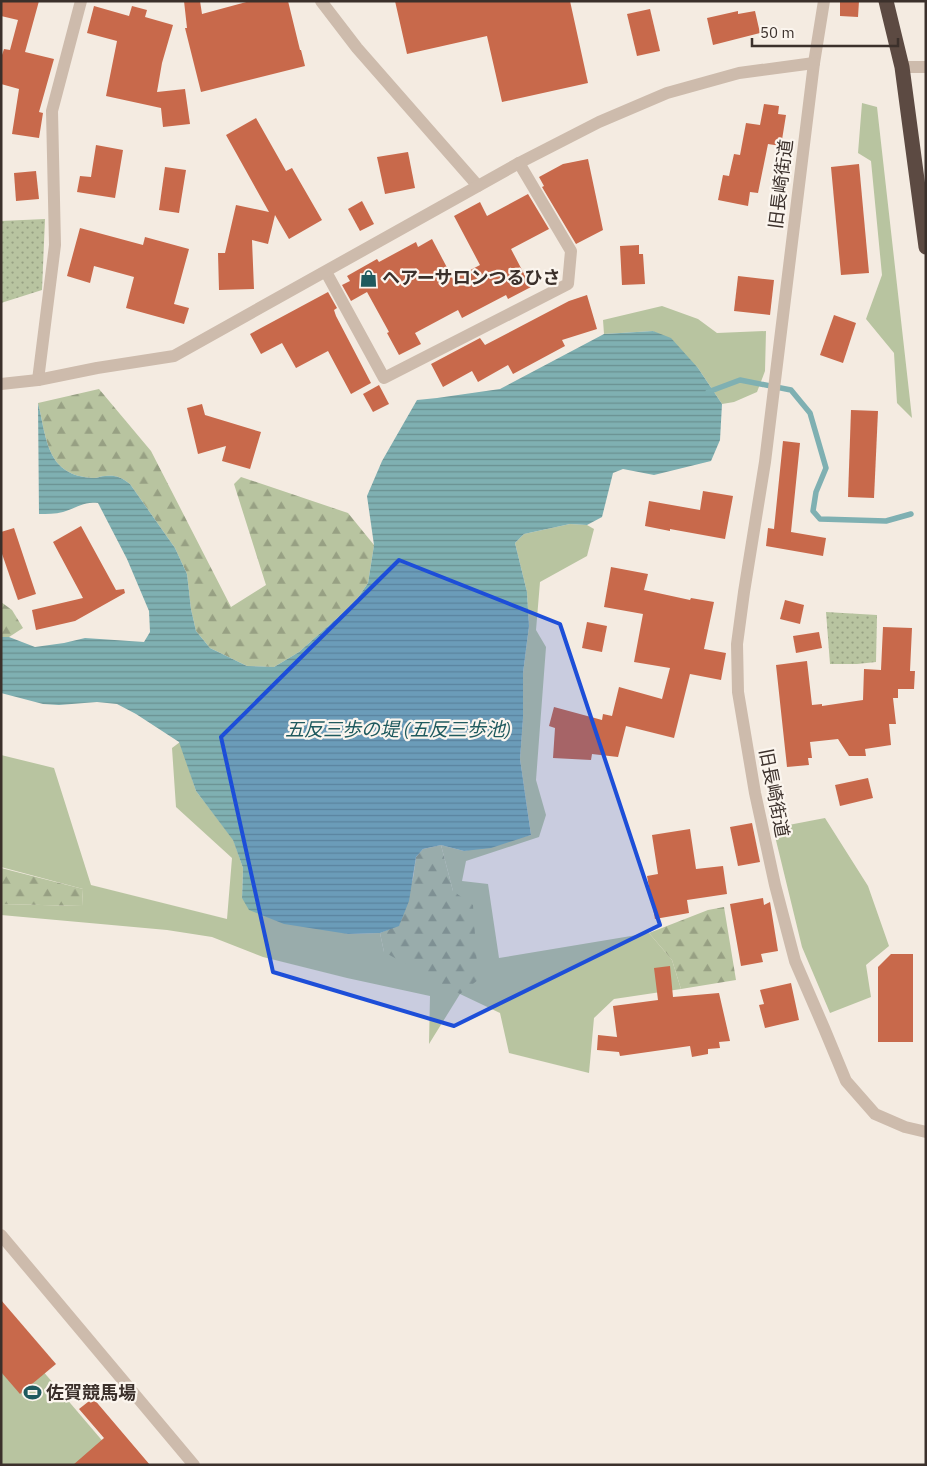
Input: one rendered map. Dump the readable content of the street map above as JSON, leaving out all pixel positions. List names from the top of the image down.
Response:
{
  "streets": {
    "street": ["旧長崎街道"]
  },
  "water": ["五反三歩の堤 (五反三歩池)"],
  "places": {
    "shop": ["ヘアーサロンつるひさ"],
    "sports": ["佐賀競馬場"]
  },
  "scale_bar": "50 m"
}
